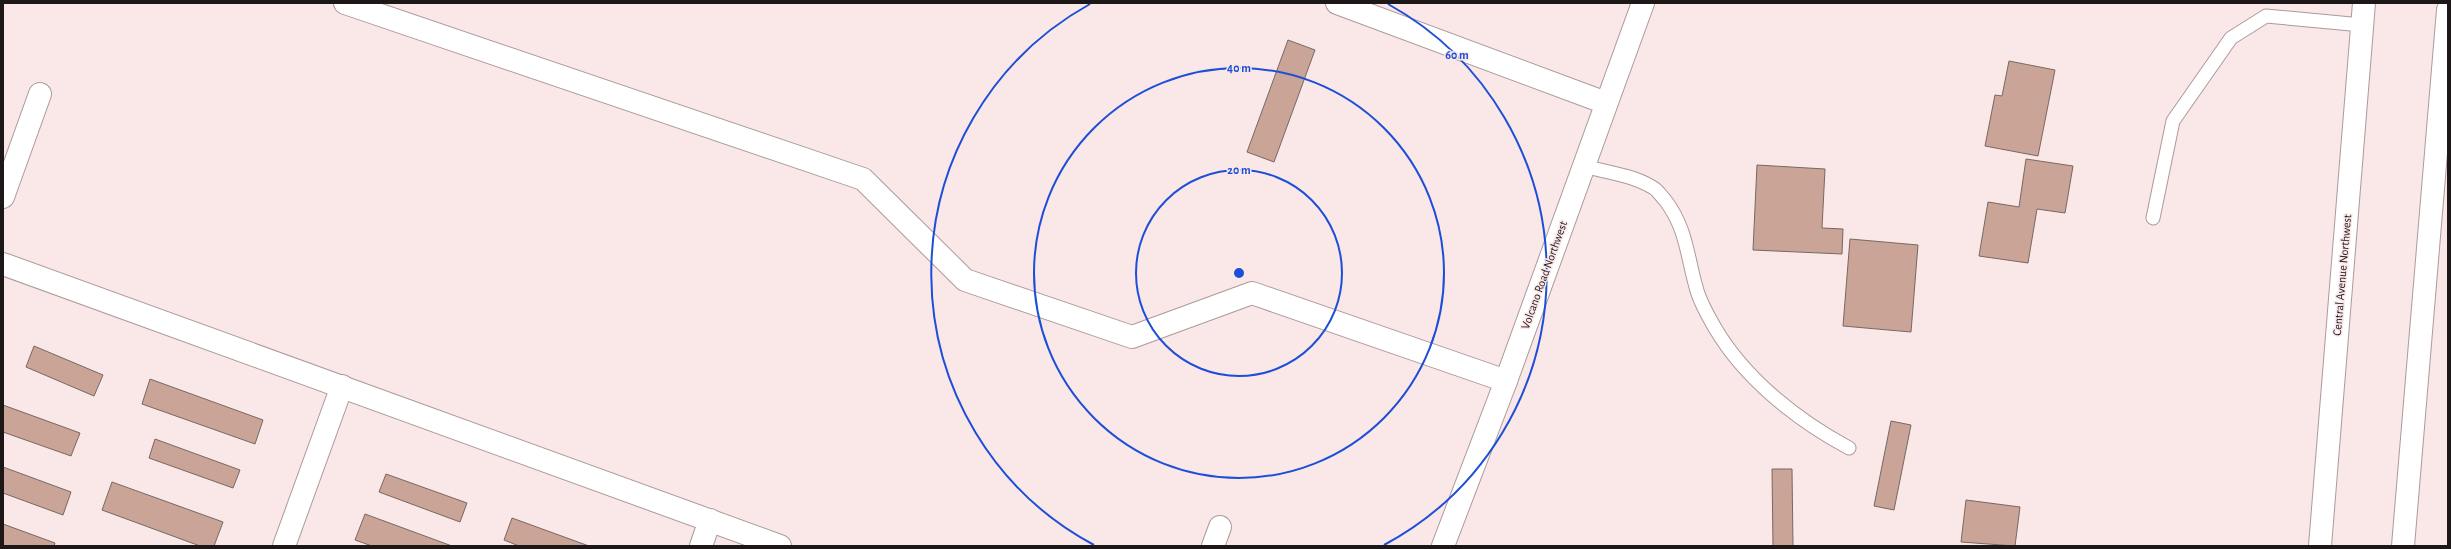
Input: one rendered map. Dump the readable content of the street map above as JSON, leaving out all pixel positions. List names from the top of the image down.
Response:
{
  "streets": {
    "street": ["Volcano Road Northwest", "Central Avenue Northwest"]
  },
  "rings": ["60 m", "40 m", "20 m"]
}
